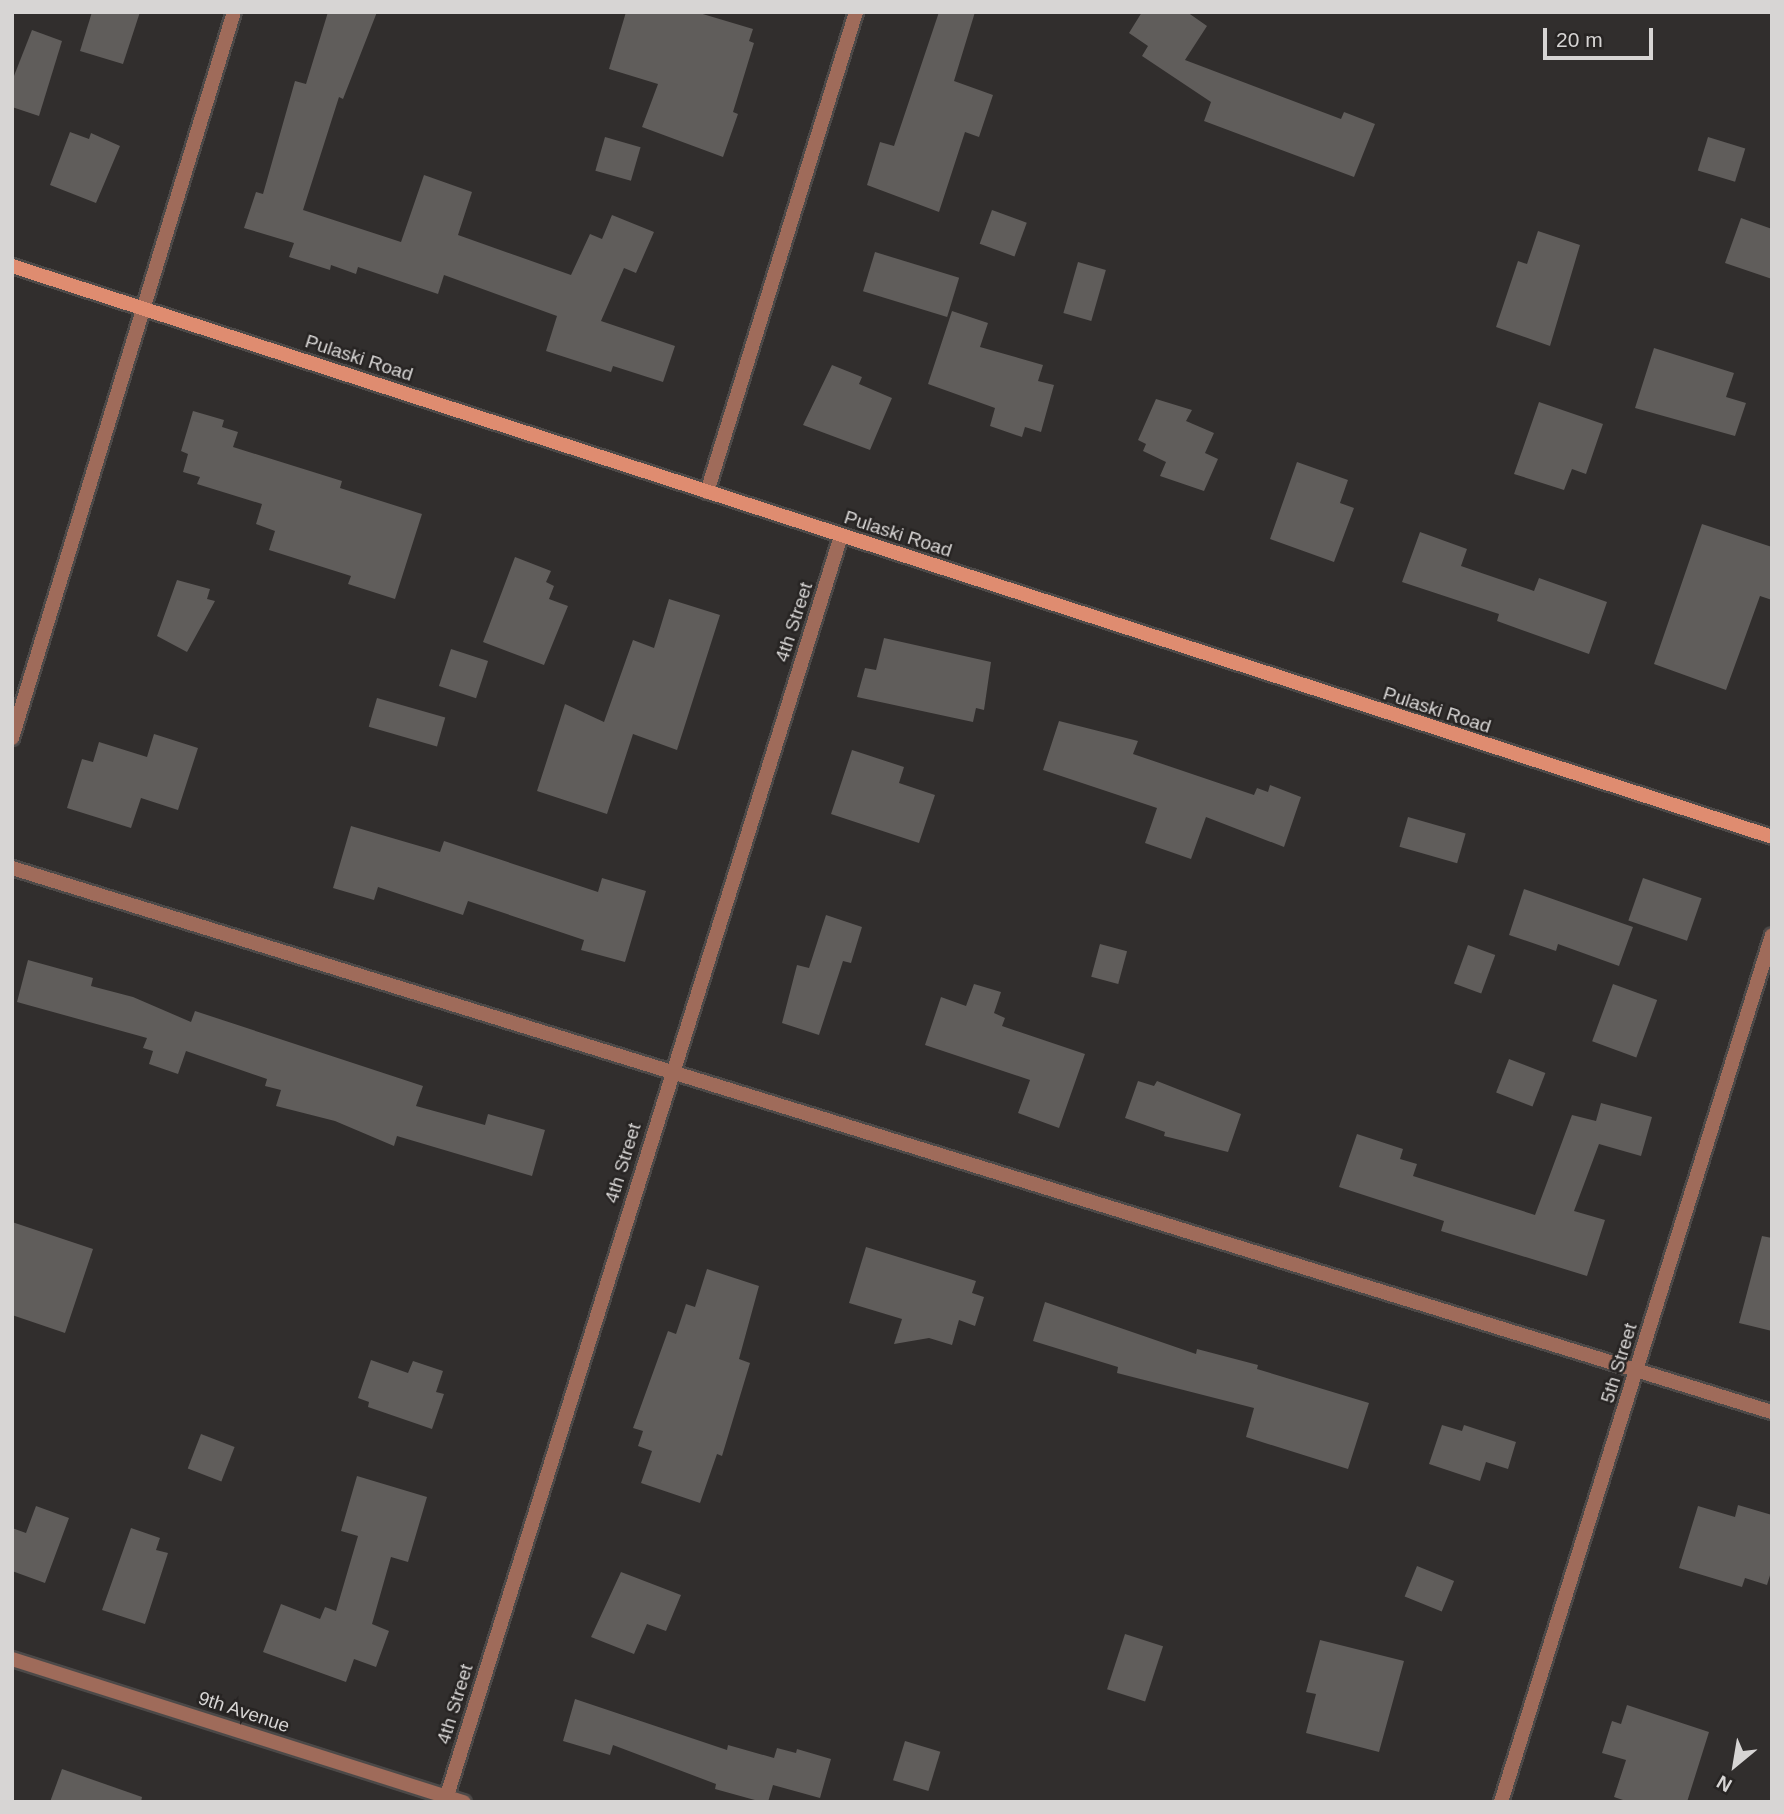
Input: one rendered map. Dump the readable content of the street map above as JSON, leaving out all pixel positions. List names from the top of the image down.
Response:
{
  "streets": {
    "main road": ["Pulaski Road"],
    "street": ["4th Street", "5th Street", "9th Avenue"]
  },
  "crossings": [
    ["Pulaski Road", "4th Street"],
    ["4th Street", "9th Avenue"]
  ],
  "scale_bar": "20 m",
  "north": "bottom left"
}
